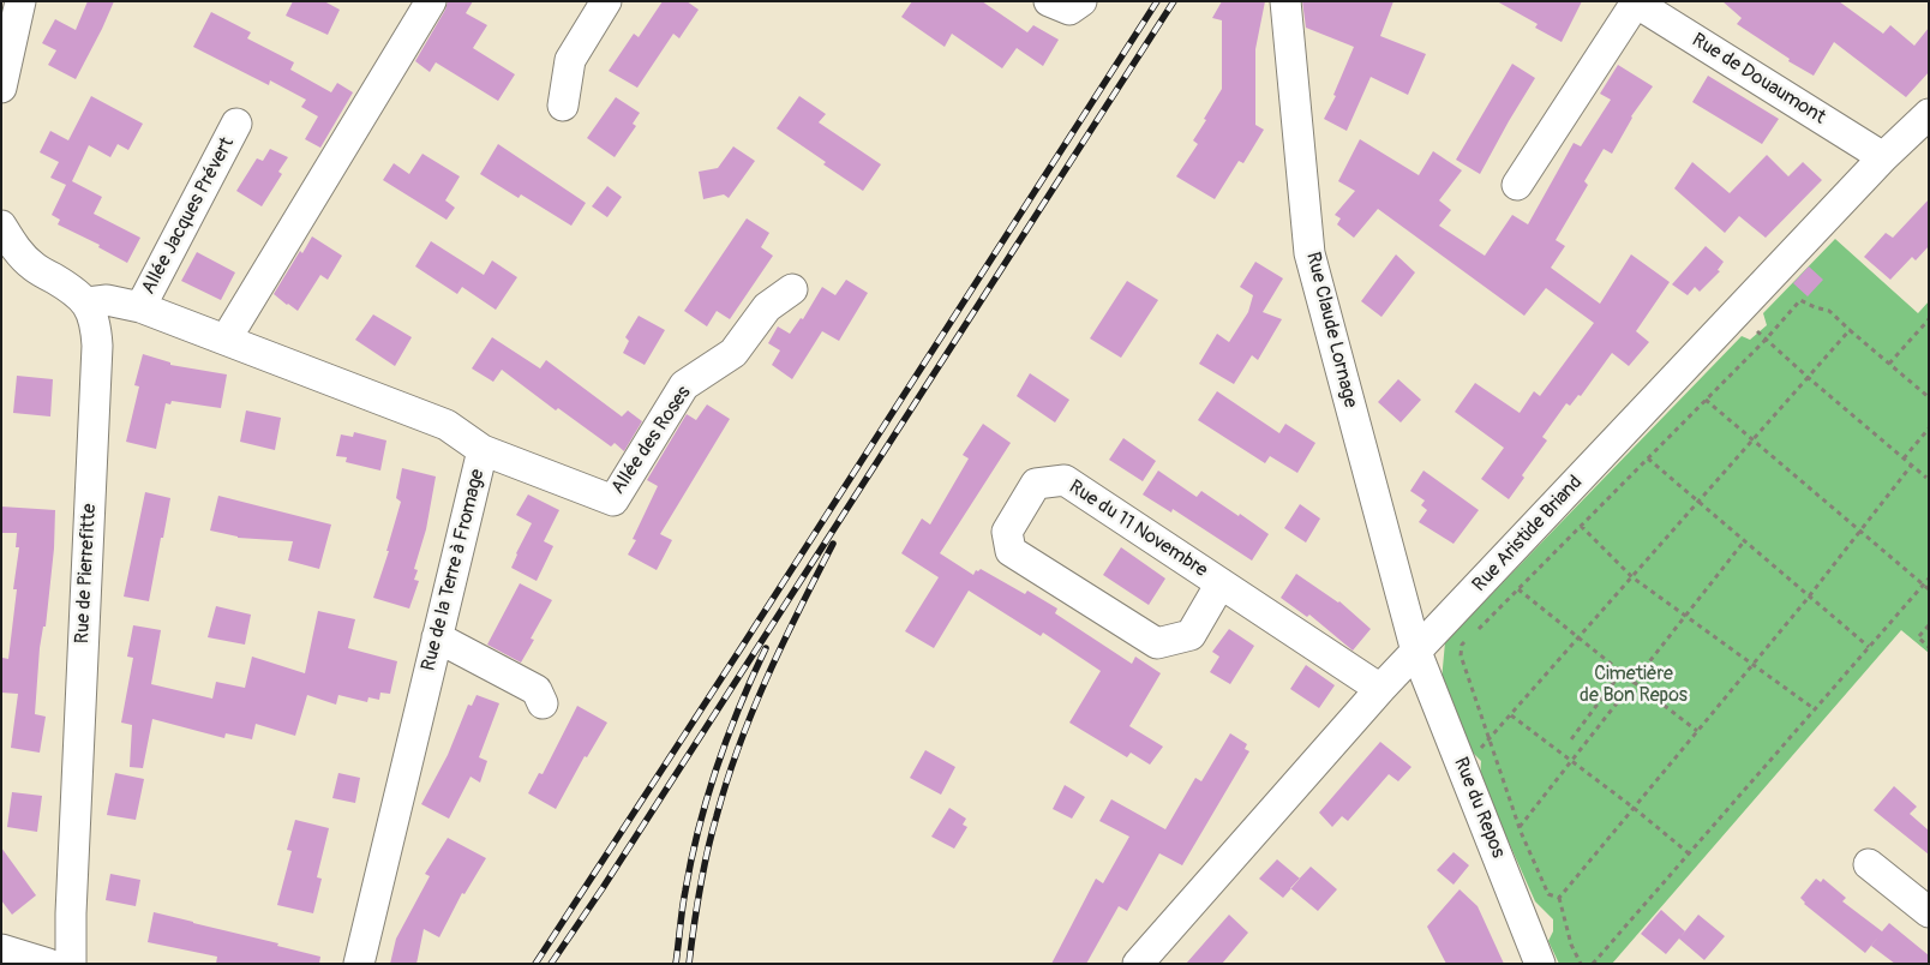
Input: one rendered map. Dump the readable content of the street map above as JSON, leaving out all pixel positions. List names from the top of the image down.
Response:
{
  "streets": {
    "street": [
      "Rue de Douaumont",
      "Allée Jacques Prévert",
      "Rue Claude Lornage",
      "Allée des Roses",
      "Rue du 11 Novembre",
      "Rue Aristide Briand",
      "Rue de la Terre à Fromage",
      "Rue de Pierrefitte",
      "Rue du Repos"
    ]
  },
  "crossings": [
    ["Rue de Douaumont", "Rue Aristide Briand"],
    ["Allée Jacques Prévert", "Rue de la Terre à Fromage"],
    ["Rue Claude Lornage", "Rue Aristide Briand"],
    ["Rue Claude Lornage", "Rue du Repos"],
    ["Allée des Roses", "Rue de la Terre à Fromage"],
    ["Rue du 11 Novembre", "Rue Aristide Briand"],
    ["Rue Aristide Briand", "Rue du Repos"],
    ["Rue de la Terre à Fromage", "Rue de Pierrefitte"]
  ],
  "parks": ["Cimetière de Bon Repos"]
}
